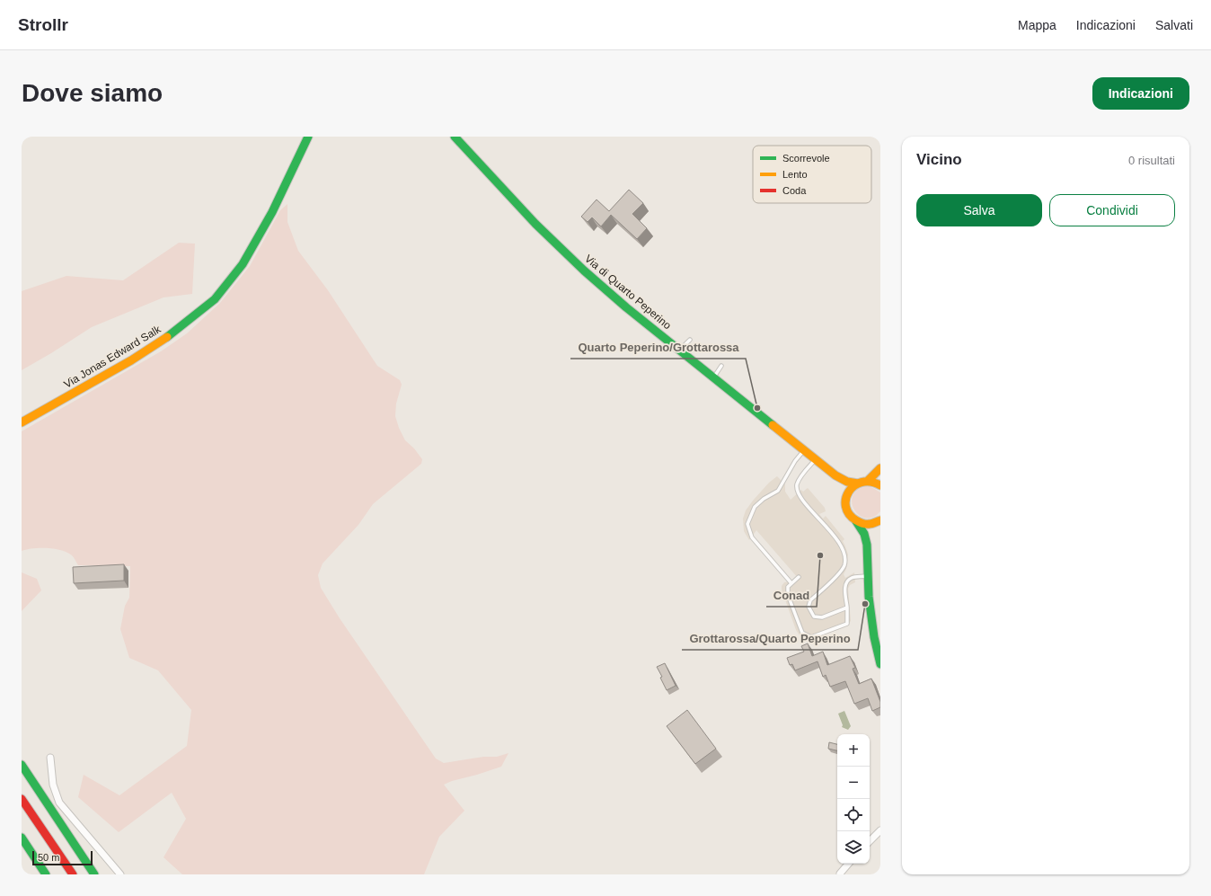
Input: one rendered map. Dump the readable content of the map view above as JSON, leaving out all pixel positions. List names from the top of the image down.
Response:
{
  "streets": {
    "main road": ["Via di Quarto Peperino", "Via Jonas Edward Salk"]
  },
  "places": ["Quarto Peperino/Grottarossa", "Conad", "Grottarossa/Quarto Peperino"],
  "legend": ["Scorrevole", "Lento", "Coda"],
  "scale_bar": "50 m",
  "page": {
    "header": "Strollr",
    "nav": ["Mappa", "Indicazioni", "Salvati"],
    "buttons": [
      "Indicazioni",
      ["Salva", "Condividi"]
    ],
    "title": "Dove siamo",
    "heading": ["Vicino", "0 risultati"],
    "map_buttons": ["+", "−"],
    "scale": "50 m"
  }
}
